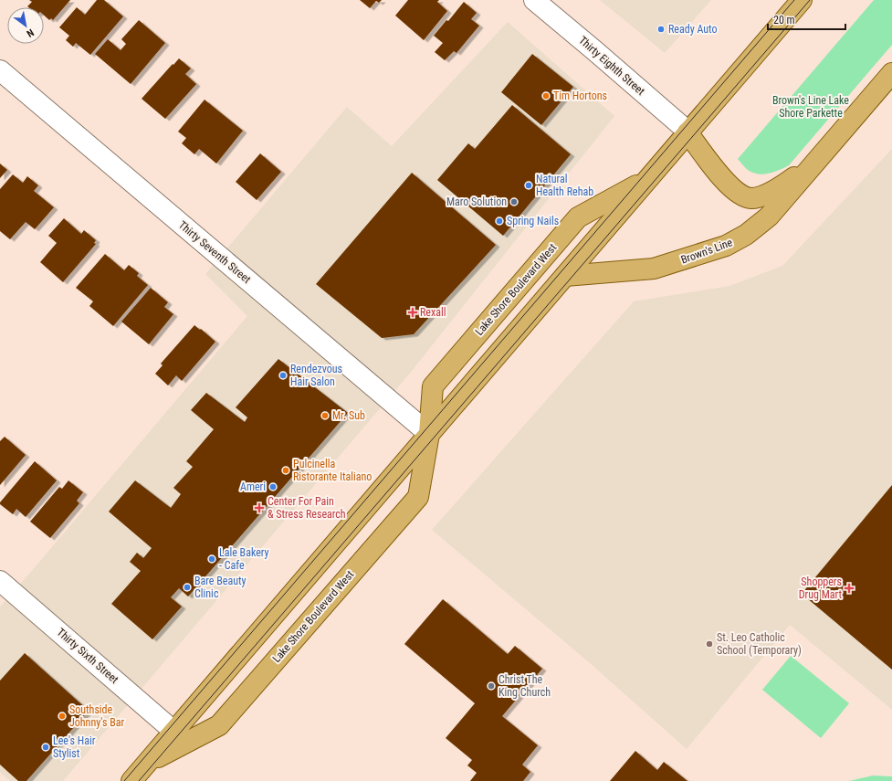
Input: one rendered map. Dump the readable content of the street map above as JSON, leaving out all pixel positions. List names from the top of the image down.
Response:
{
  "streets": {
    "main road": ["Brown's Line", "Lake Shore Boulevard West"],
    "street": ["Thirty Eighth Street", "Thirty Seventh Street", "Thirty Sixth Street"]
  },
  "crossings": [
    ["Thirty Eighth Street", "Brown's Line"],
    ["Thirty Eighth Street", "Lake Shore Boulevard West"],
    ["Brown's Line", "Lake Shore Boulevard West"],
    ["Thirty Seventh Street", "Lake Shore Boulevard West"],
    ["Lake Shore Boulevard West", "Thirty Sixth Street"]
  ],
  "parks": ["Brown's Line Lake Shore Parkette"],
  "places": {
    "other": [
      "Ready Auto",
      "Tim Hortons",
      "Natural Health Rehab",
      "Maro Solution",
      "Spring Nails",
      "Rendezvous Hair Salon",
      "Mr. Sub",
      "Pulcinella Ristorante Italiano",
      "Ameri",
      "Lale Bakery - Cafe",
      "Bare Beauty Clinic",
      "St. Leo Catholic School (Temporary)",
      "Christ The King Church",
      "Southside Johnny's Bar",
      "Lee's Hair Stylist"
    ],
    "health": ["Rexall", "Center For Pain & Stress Research", "Shoppers Drug Mart"]
  },
  "scale_bar": "20 m",
  "north": "bottom right"
}
